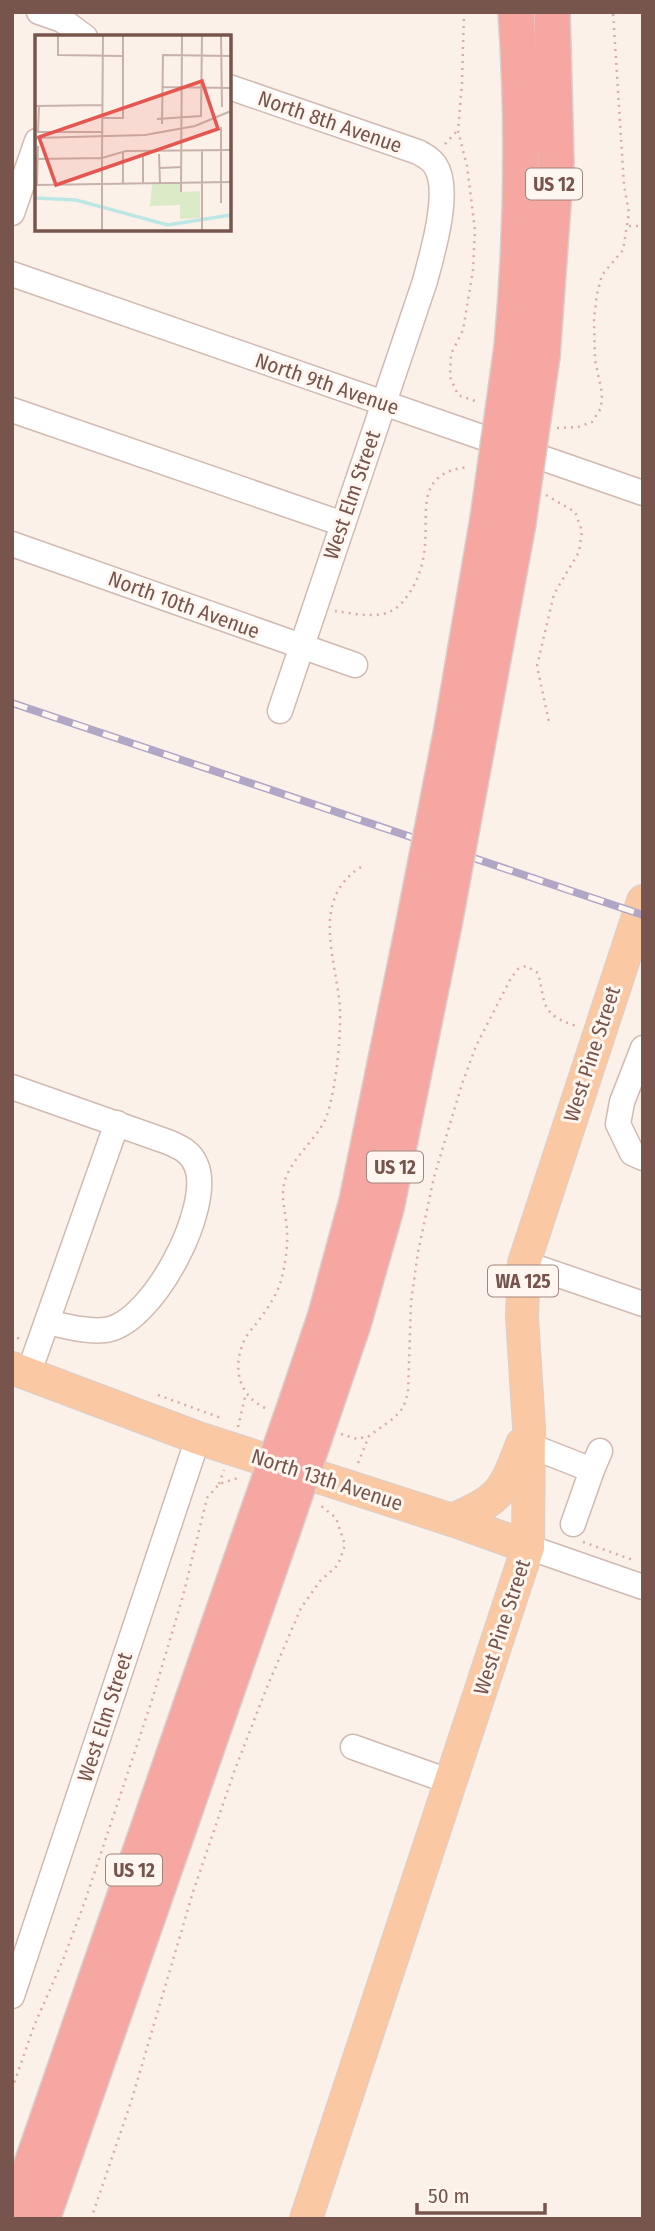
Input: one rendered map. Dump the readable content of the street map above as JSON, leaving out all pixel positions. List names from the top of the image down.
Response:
{
  "streets": {
    "highway": ["US 12"],
    "main road": ["West Pine Street", "WA 125", "North 13th Avenue"],
    "street": [
      "North 8th Avenue",
      "North 9th Avenue",
      "West Elm Street",
      "North 10th Avenue"
    ]
  },
  "crossings": [
    ["North 8th Avenue", "West Elm Street"],
    ["North 9th Avenue", "West Elm Street"],
    ["West Elm Street", "North 10th Avenue"],
    ["West Elm Street", "North 13th Avenue"],
    ["West Pine Street", "WA 125"],
    ["West Pine Street", "North 13th Avenue"],
    ["WA 125", "North 13th Avenue"]
  ],
  "scale_bar": "50 m"
}
